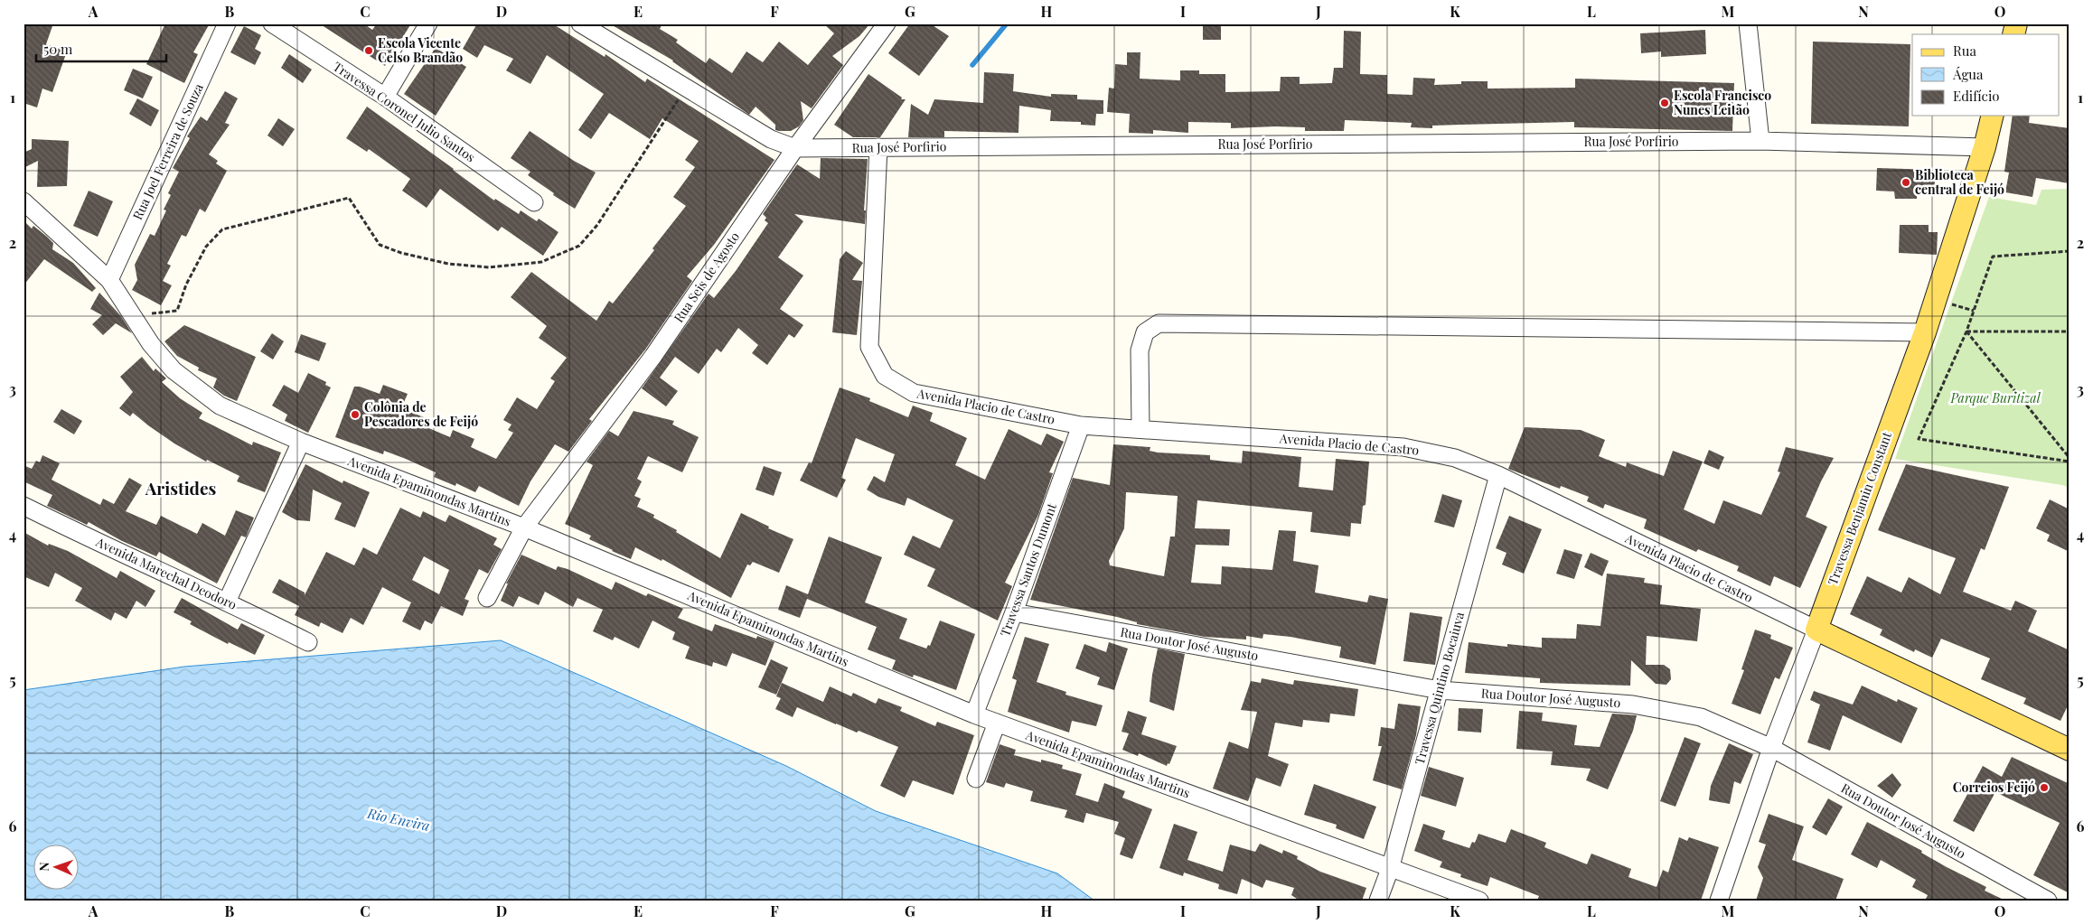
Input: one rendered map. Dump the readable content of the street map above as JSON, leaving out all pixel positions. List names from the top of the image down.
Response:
{
  "streets": {
    "main road": ["Avenida Placio de Castro", "Travessa Benjamin Constant"],
    "street": [
      "Travessa Coronel Julio Santos",
      "Rua José Porfirio",
      "Rua Joel Ferreira de Souza",
      "Rua Seis de Agosto",
      "Avenida Epaminondas Martins",
      "Travessa Santos Dumont",
      "Avenida Marechal Deodoro",
      "Rua Doutor José Augusto",
      "Travessa Quintino Bocaiuva"
    ]
  },
  "crossings": [
    ["Rua José Porfirio", "Rua Seis de Agosto"],
    ["Rua José Porfirio", "Avenida Placio de Castro"],
    ["Rua José Porfirio", "Travessa Benjamin Constant"],
    ["Rua Joel Ferreira de Souza", "Avenida Epaminondas Martins"],
    ["Rua Seis de Agosto", "Avenida Epaminondas Martins"],
    ["Avenida Placio de Castro", "Travessa Benjamin Constant"],
    ["Avenida Placio de Castro", "Travessa Santos Dumont"],
    ["Avenida Placio de Castro", "Travessa Quintino Bocaiuva"],
    ["Avenida Epaminondas Martins", "Travessa Santos Dumont"],
    ["Avenida Epaminondas Martins", "Travessa Quintino Bocaiuva"],
    ["Travessa Benjamin Constant", "Rua Doutor José Augusto"],
    ["Travessa Santos Dumont", "Rua Doutor José Augusto"],
    ["Rua Doutor José Augusto", "Travessa Quintino Bocaiuva"]
  ],
  "districts": ["Aristides"],
  "water": ["Rio Envira"],
  "parks": ["Parque Buritizal"],
  "places": [
    "Escola Vicente Celso Brandão",
    "Escola Francisco Nunes Leitão",
    "Biblioteca central de Feijó",
    "Colônia de Pescadores de Feijó",
    "Correios Feijó"
  ],
  "legend": ["Rua", "Água", "Edifício"],
  "scale_bar": "50 m",
  "north": "left",
  "grid": {
    "columns": [
      "A",
      "B",
      "C",
      "D",
      "E",
      "F",
      "G",
      "H",
      "I",
      "J",
      "K",
      "L",
      "M",
      "N",
      "O"
    ],
    "rows": [
      "1",
      "2",
      "3",
      "4",
      "5",
      "6"
    ]
  }
}
